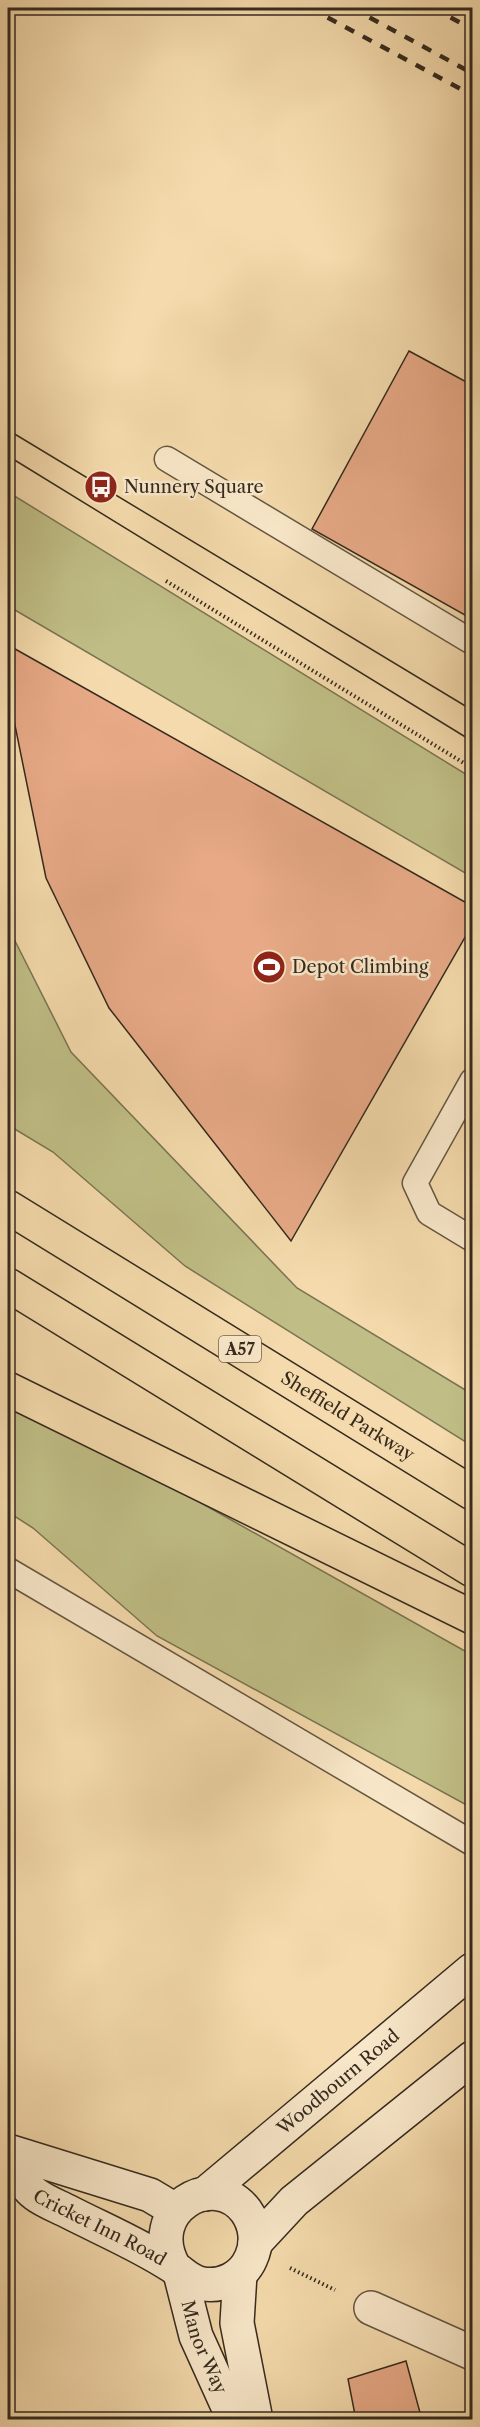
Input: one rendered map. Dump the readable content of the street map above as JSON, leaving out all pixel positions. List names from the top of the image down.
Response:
{
  "streets": {
    "highway": ["A57", "Sheffield Parkway"],
    "street": ["Woodbourn Road", "Cricket Inn Road", "Manor Way"]
  },
  "crossings": [
    ["Woodbourn Road", "Cricket Inn Road"],
    ["Woodbourn Road", "Manor Way"],
    ["Cricket Inn Road", "Manor Way"]
  ],
  "places": {
    "bus stop": ["Nunnery Square"],
    "sports": ["Depot Climbing"]
  }
}
